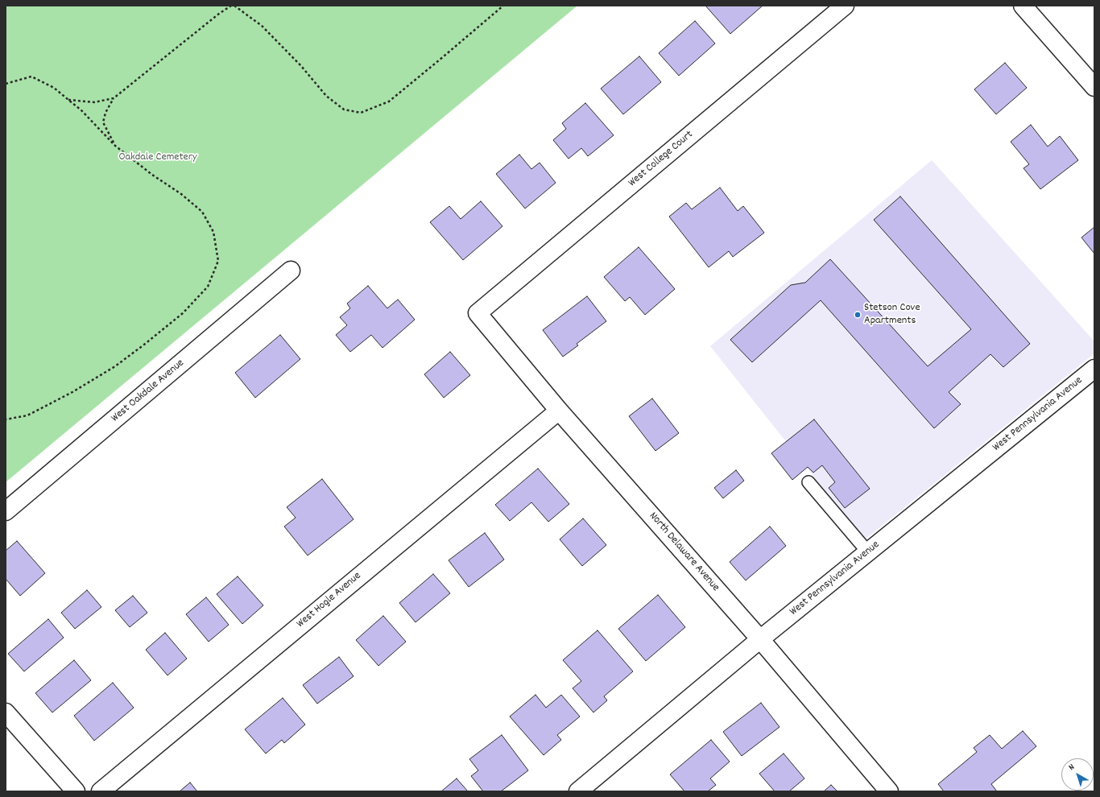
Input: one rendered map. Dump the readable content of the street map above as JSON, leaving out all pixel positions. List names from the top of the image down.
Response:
{
  "streets": {
    "street": [
      "West College Court",
      "West Oakdale Avenue",
      "West Pennsylvania Avenue",
      "North Delaware Avenue",
      "West Hogle Avenue"
    ]
  },
  "crossings": [
    ["West College Court", "North Delaware Avenue"],
    ["West Pennsylvania Avenue", "North Delaware Avenue"],
    ["North Delaware Avenue", "West Hogle Avenue"]
  ],
  "parks": ["Oakdale Cemetery"],
  "places": ["Stetson Cove Apartments"],
  "north": "top left"
}
